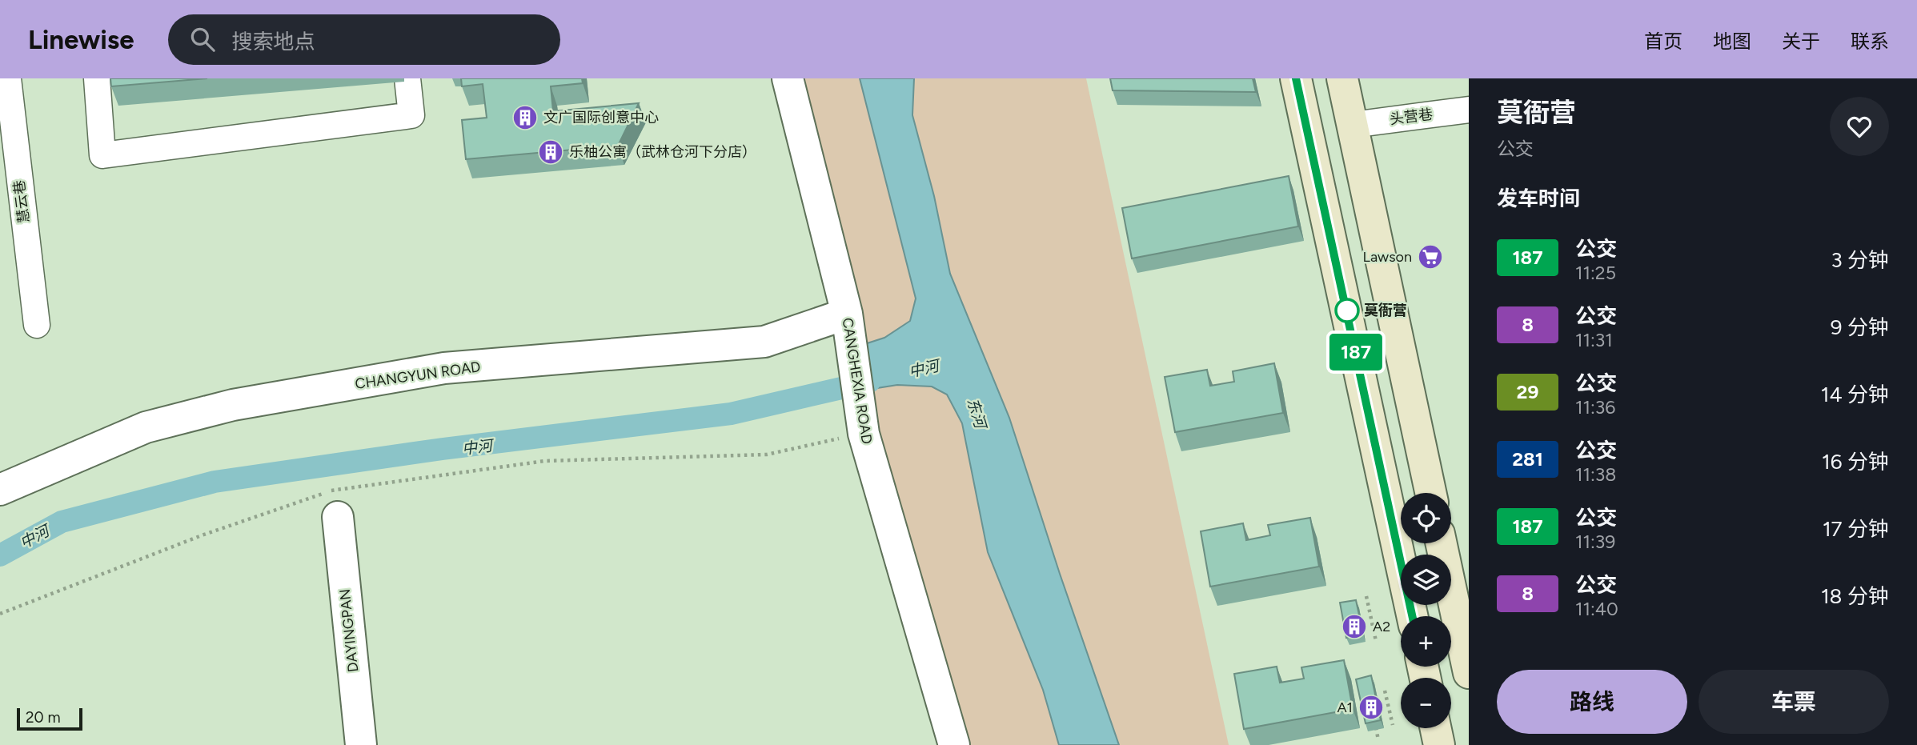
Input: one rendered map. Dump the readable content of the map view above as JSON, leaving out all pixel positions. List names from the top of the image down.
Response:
{
  "streets": {
    "street": [
      "头营巷",
      "慧云巷",
      "CHANGYUN ROAD",
      "CANGHEXIA ROAD",
      "DAYINGPAN"
    ]
  },
  "crossings": [
    ["CHANGYUN ROAD", "CANGHEXIA ROAD"]
  ],
  "water": ["中河", "东河"],
  "places": {
    "building": [
      "文广国际创意中心",
      "乐柚公寓（武林仓河下分店）",
      "A2",
      "A1"
    ],
    "supermarket": ["Lawson"],
    "other": ["莫衙营"]
  },
  "lines": ["bus line 187"],
  "scale_bar": "20 m",
  "page": {
    "header": "Linewise",
    "search": "搜索地点",
    "nav": [
      "首页",
      "地图",
      "关于",
      "联系"
    ],
    "on_map": "187",
    "heading": [
      ["莫衙营", "公交"],
      "发车时间"
    ],
    "list": [
      {
        "mark": "187",
        "name": "公交",
        "note": "11:25",
        "value": "3 分钟"
      },
      {
        "mark": "8",
        "name": "公交",
        "note": "11:31",
        "value": "9 分钟"
      },
      {
        "mark": "29",
        "name": "公交",
        "note": "11:36",
        "value": "14 分钟"
      },
      {
        "mark": "281",
        "name": "公交",
        "note": "11:38",
        "value": "16 分钟"
      },
      {
        "mark": "187",
        "name": "公交",
        "note": "11:39",
        "value": "17 分钟"
      },
      {
        "mark": "8",
        "name": "公交",
        "note": "11:40",
        "value": "18 分钟"
      }
    ],
    "map_buttons": ["+", "−"],
    "buttons": ["路线", "车票"],
    "scale": "20 m"
  }
}
